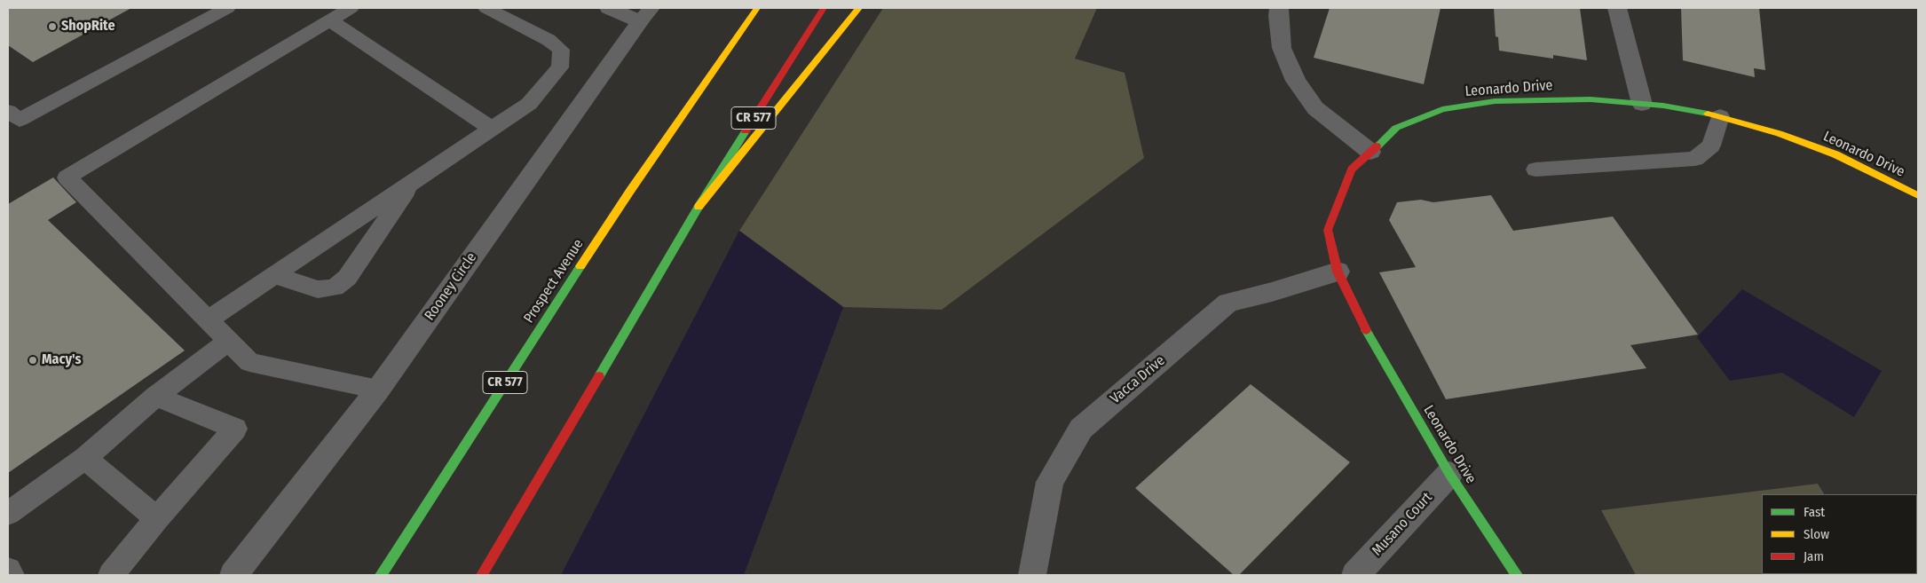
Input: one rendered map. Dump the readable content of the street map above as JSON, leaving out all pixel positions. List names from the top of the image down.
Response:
{
  "streets": {
    "main road": ["Leonardo Drive", "CR 577", "Prospect Avenue"],
    "street": ["Rooney Circle", "Vacca Drive", "Musano Court"]
  },
  "crossings": [
    ["Leonardo Drive", "Vacca Drive"],
    ["Leonardo Drive", "Musano Court"]
  ],
  "places": ["ShopRite", "Macy's"],
  "legend": ["Fast", "Slow", "Jam"]
}
